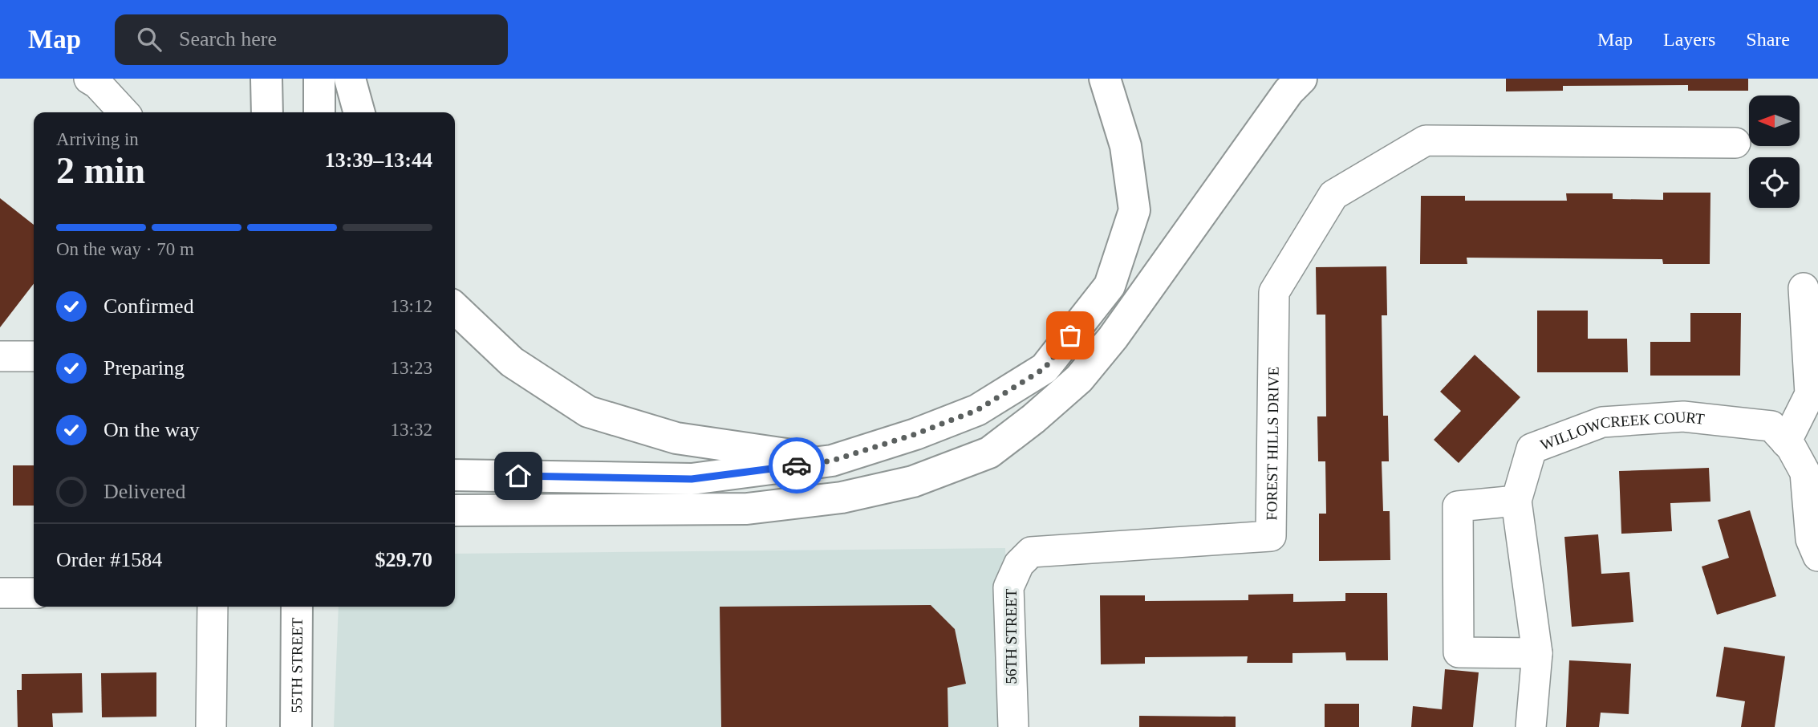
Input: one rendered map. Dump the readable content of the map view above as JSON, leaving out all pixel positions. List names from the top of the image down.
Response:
{
  "streets": {
    "main road": ["55TH STREET"],
    "street": ["WILLOWCREEK COURT", "FOREST HILLS DRIVE", "56TH STREET"]
  },
  "crossings": [
    ["FOREST HILLS DRIVE", "56TH STREET"]
  ],
  "north": "left",
  "page": {
    "header": "Map",
    "search": "Search here",
    "nav": ["Map", "Layers", "Share"],
    "heading": ["2 min", "Arriving in", "13:39–13:44"],
    "panel": ["Order #1584", "$29.70"],
    "bar": "On the way · 70 m",
    "list": [
      ["Confirmed", "13:12"],
      ["Preparing", "13:23"],
      ["On the way", "13:32"],
      "Delivered"
    ]
  }
}
